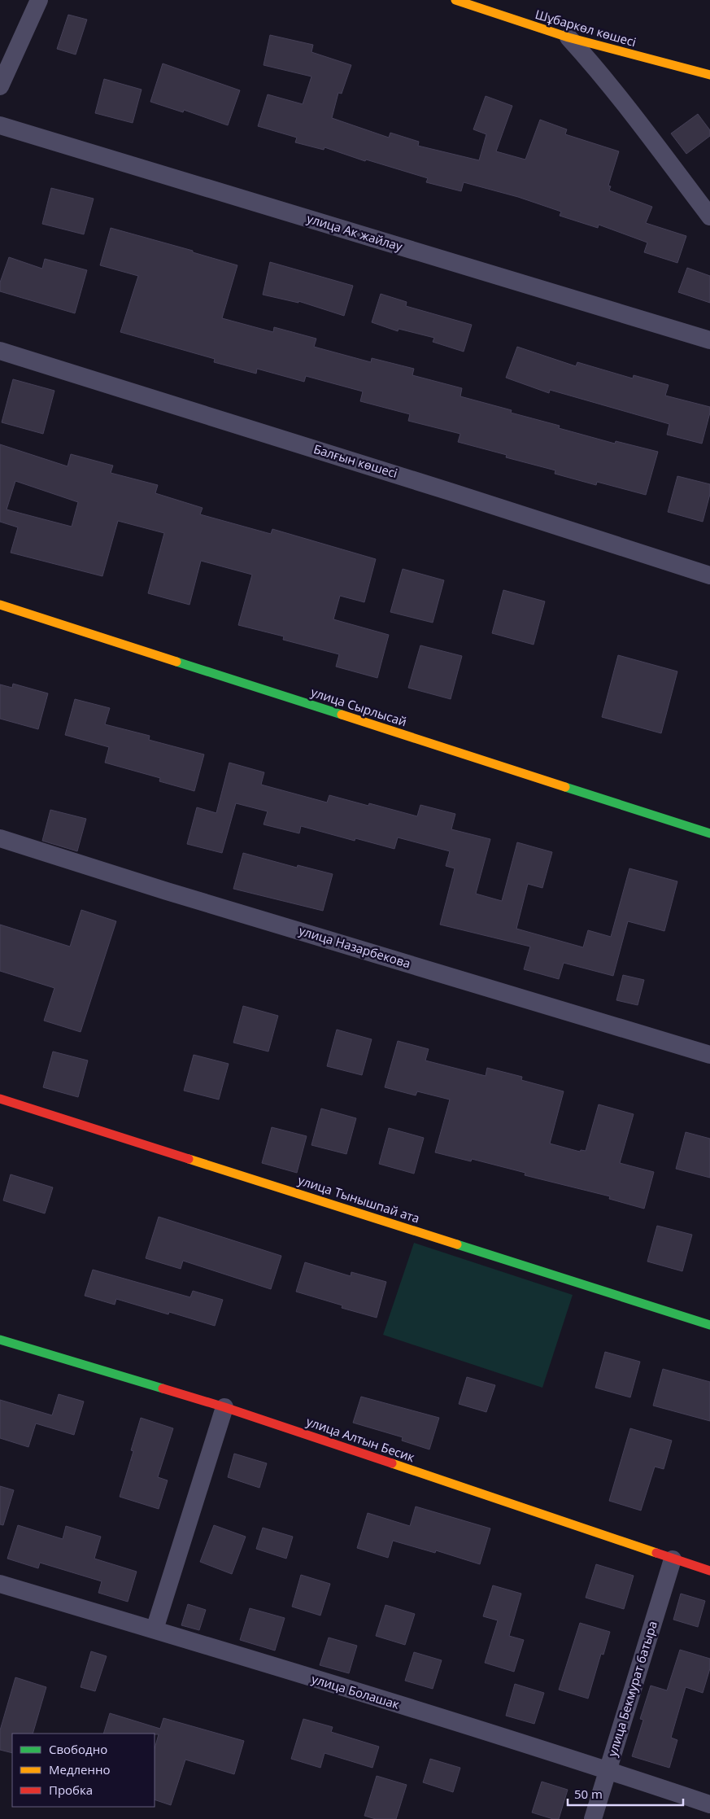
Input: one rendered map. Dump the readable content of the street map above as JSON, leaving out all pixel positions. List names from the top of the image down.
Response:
{
  "streets": {
    "street": [
      "Шұбаркөл көшесі",
      "улица Ак жайлау",
      "Балғын көшесі",
      "улица Сырлысай",
      "улица Назарбекова",
      "улица Тынышпай ата",
      "улица Алтын Бесик",
      "улица Бекмурат батыра",
      "улица Болашак"
    ]
  },
  "crossings": [
    ["улица Алтын Бесик", "улица Бекмурат батыра"],
    ["улица Бекмурат батыра", "улица Болашак"]
  ],
  "legend": ["Свободно", "Медленно", "Пробка"],
  "scale_bar": "50 m"
}
